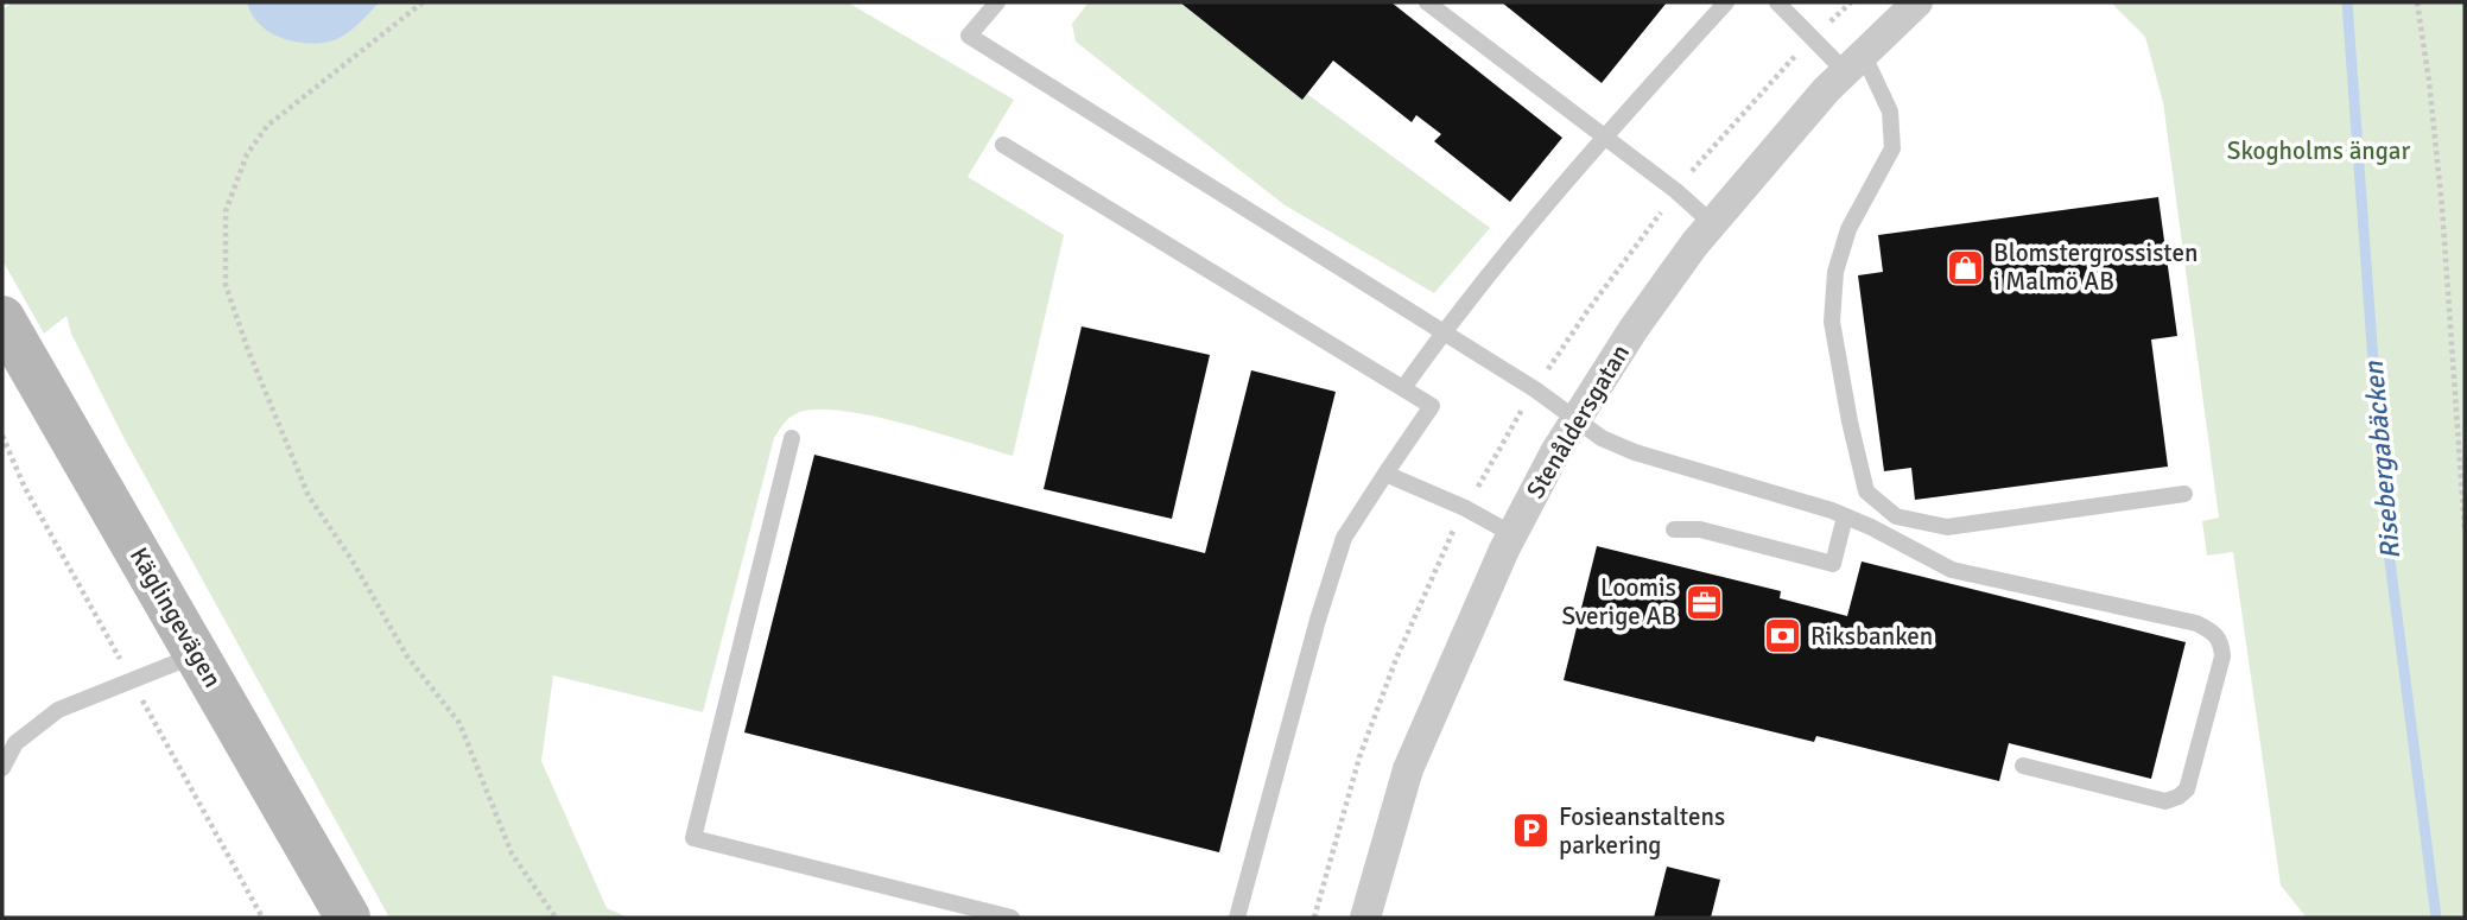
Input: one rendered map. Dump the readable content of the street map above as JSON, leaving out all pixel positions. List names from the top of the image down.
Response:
{
  "streets": {
    "main road": ["Käglingevägen"],
    "street": ["Stenåldersgatan"]
  },
  "water": ["Risebergabäcken"],
  "parks": ["Skogholms ängar"],
  "places": {
    "shop": ["Blomstergrossisten i Malmö AB"],
    "office": ["Loomis Sverige AB"],
    "bank": ["Riksbanken"],
    "parking": ["Fosieanstaltens parkering"]
  }
}
